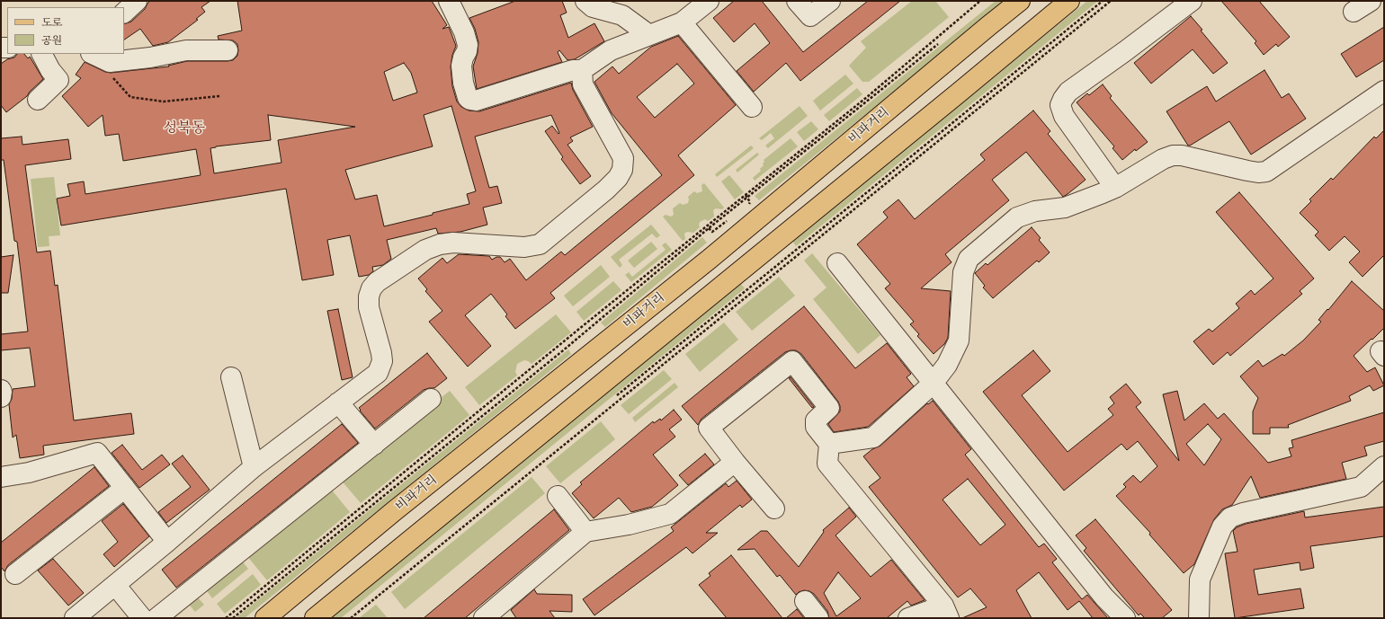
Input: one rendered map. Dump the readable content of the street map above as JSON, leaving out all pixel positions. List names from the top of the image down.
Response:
{
  "streets": {
    "main road": ["비파거리"]
  },
  "districts": ["성북동"],
  "legend": ["도로", "공원"]
}
